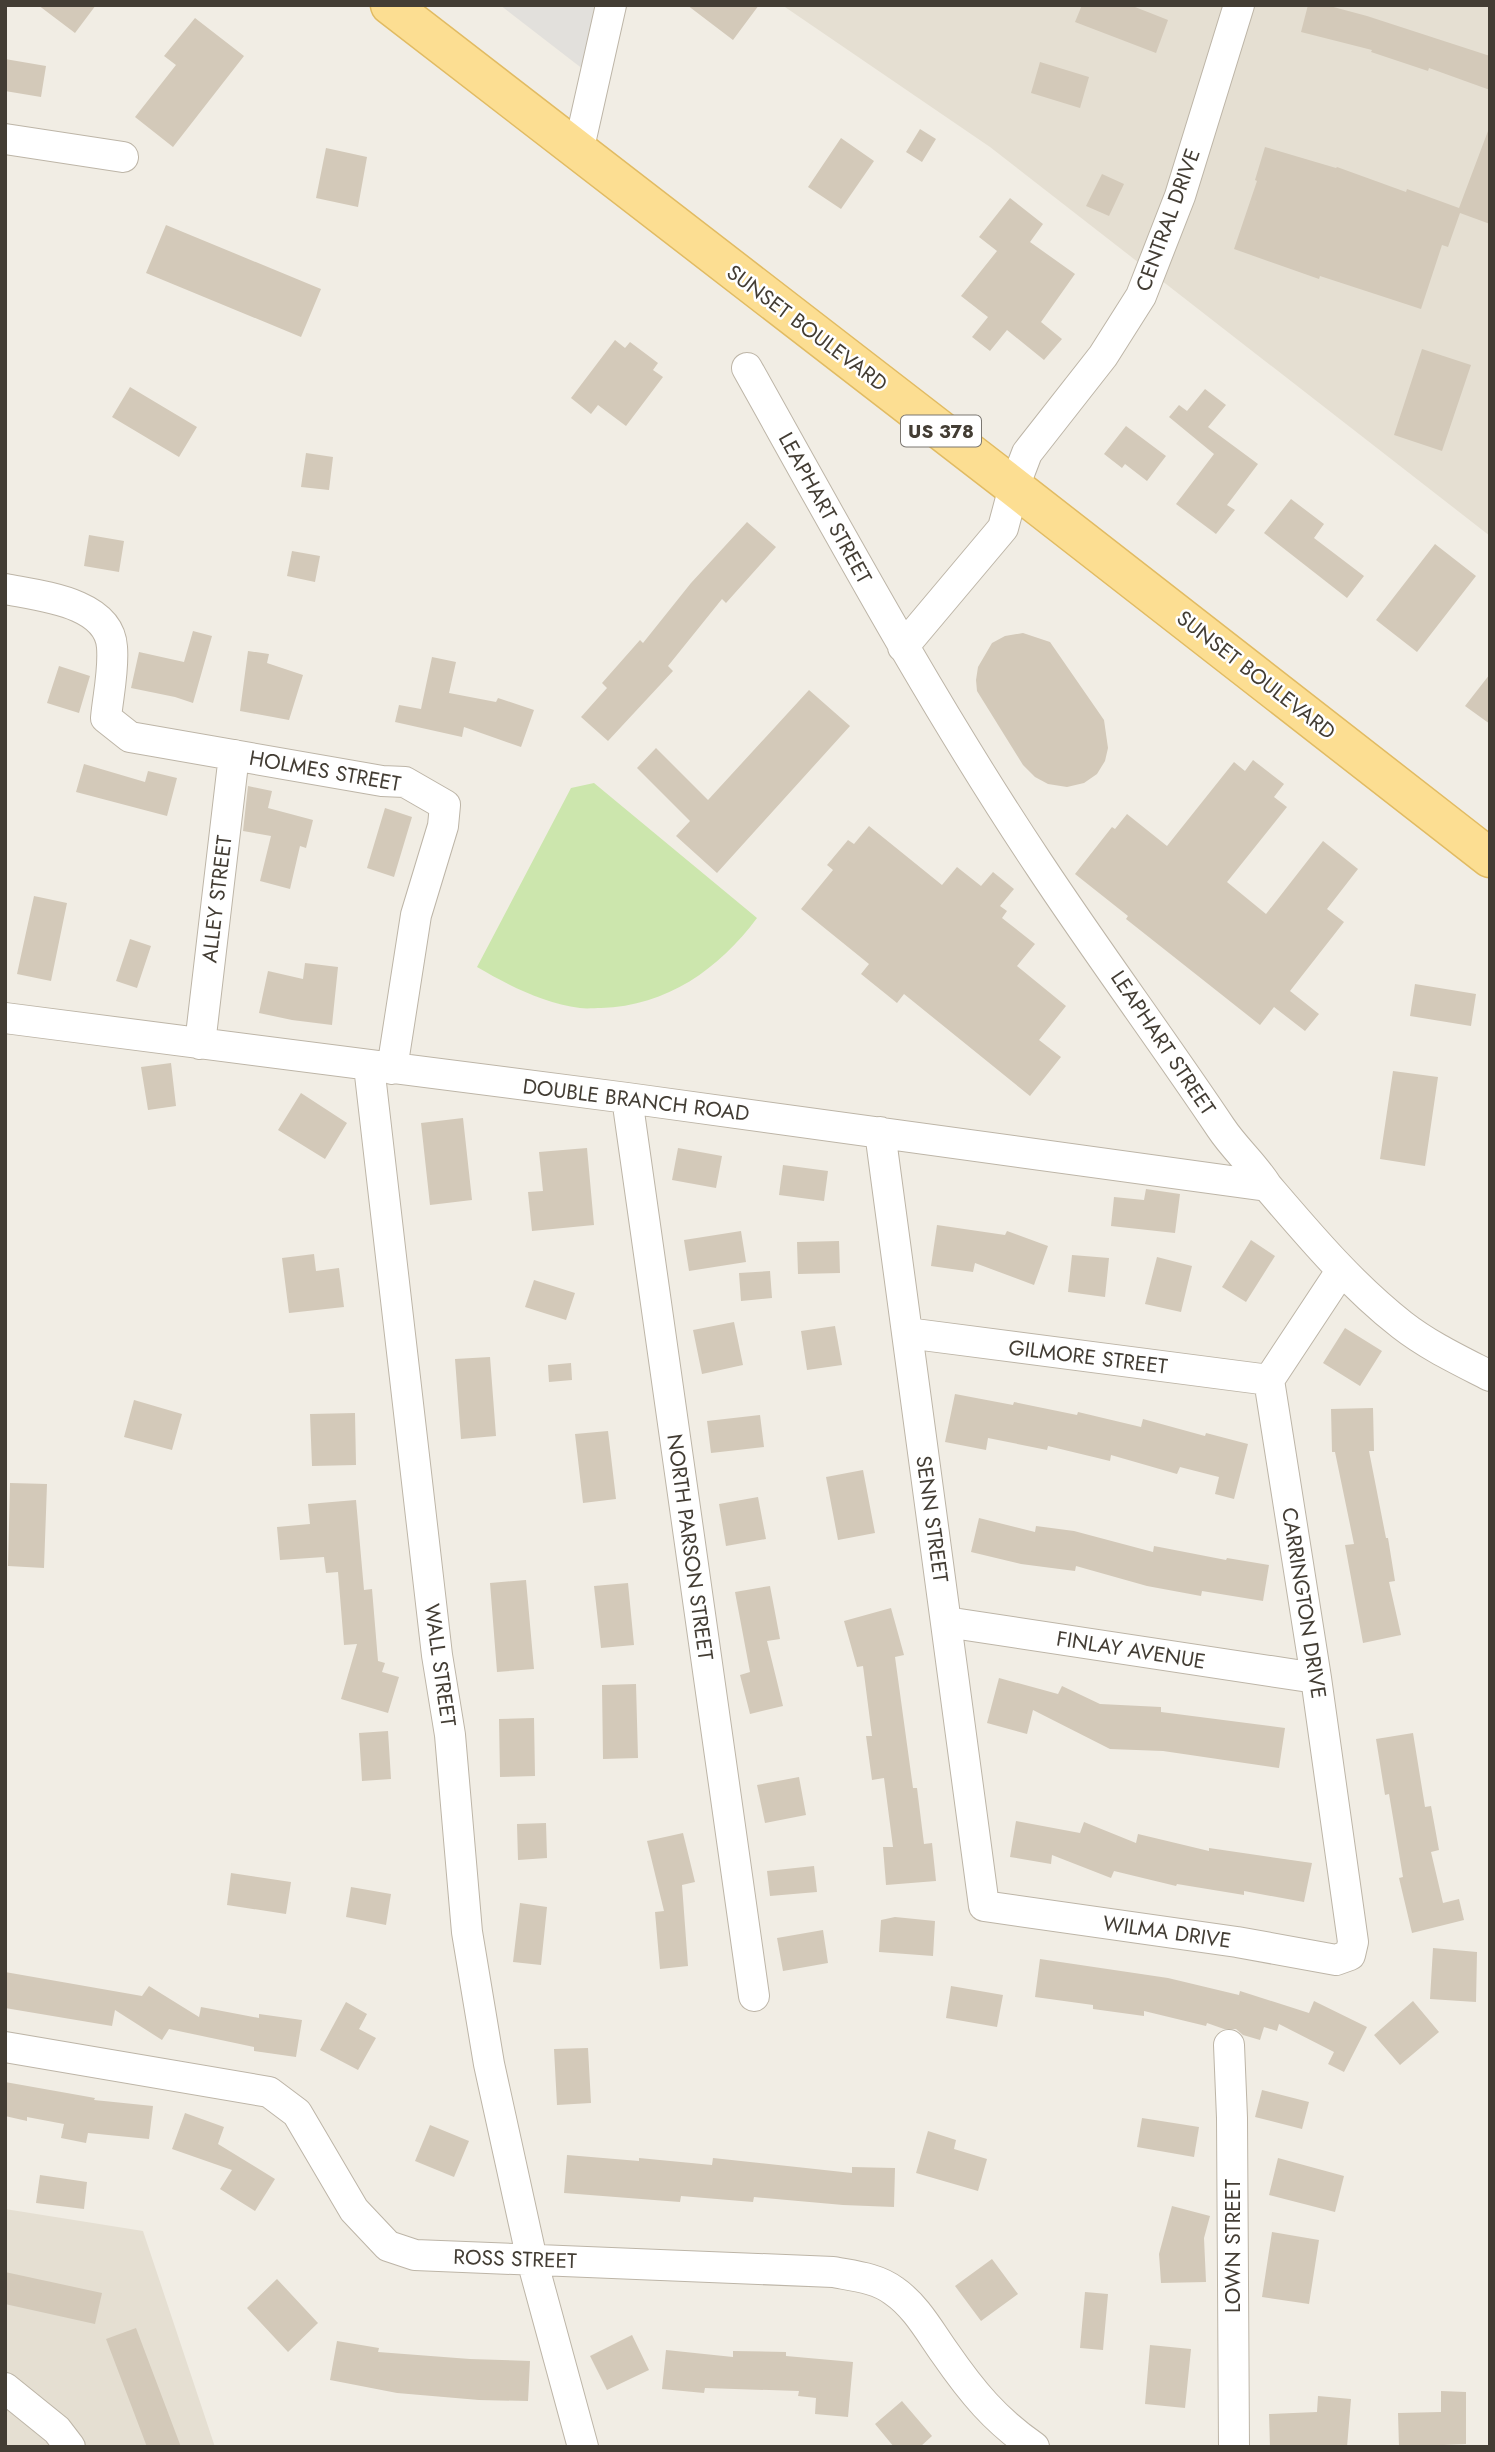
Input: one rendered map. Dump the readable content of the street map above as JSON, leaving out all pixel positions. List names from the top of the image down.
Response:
{
  "streets": {
    "main road": ["SUNSET BOULEVARD", "US 378"],
    "street": [
      "CENTRAL DRIVE",
      "LEAPHART STREET",
      "HOLMES STREET",
      "ALLEY STREET",
      "DOUBLE BRANCH ROAD",
      "GILMORE STREET",
      "SENN STREET",
      "NORTH PARSON STREET",
      "CARRINGTON DRIVE",
      "FINLAY AVENUE",
      "WALL STREET",
      "WILMA DRIVE",
      "LOWN STREET",
      "ROSS STREET"
    ]
  },
  "crossings": [
    ["CENTRAL DRIVE", "SUNSET BOULEVARD"],
    ["LEAPHART STREET", "DOUBLE BRANCH ROAD"],
    ["HOLMES STREET", "ALLEY STREET"],
    ["HOLMES STREET", "DOUBLE BRANCH ROAD"],
    ["HOLMES STREET", "WALL STREET"],
    ["ALLEY STREET", "DOUBLE BRANCH ROAD"],
    ["DOUBLE BRANCH ROAD", "SENN STREET"],
    ["DOUBLE BRANCH ROAD", "NORTH PARSON STREET"],
    ["DOUBLE BRANCH ROAD", "WALL STREET"],
    ["GILMORE STREET", "SENN STREET"],
    ["GILMORE STREET", "CARRINGTON DRIVE"],
    ["SENN STREET", "FINLAY AVENUE"],
    ["SENN STREET", "WILMA DRIVE"],
    ["CARRINGTON DRIVE", "FINLAY AVENUE"],
    ["CARRINGTON DRIVE", "WILMA DRIVE"],
    ["WALL STREET", "ROSS STREET"]
  ]
}
